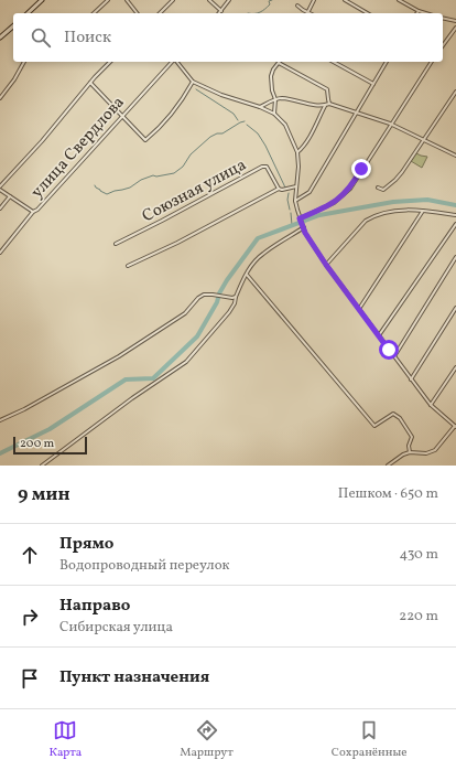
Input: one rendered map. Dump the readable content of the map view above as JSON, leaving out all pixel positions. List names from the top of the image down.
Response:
{
  "streets": {
    "street": ["улица Свердлова", "Союзная улица"]
  },
  "scale_bar": "200 m",
  "page": {
    "search": "Поиск",
    "scale": "200 m",
    "heading": ["9 мин", "Пешком · 650 m"],
    "list": [
      ["Прямо", "Водопроводный переулок", "430 m"],
      ["Направо", "Сибирская улица", "220 m"],
      "Пункт назначения"
    ],
    "nav": ["Карта", "Маршрут", "Сохранённые"]
  }
}
